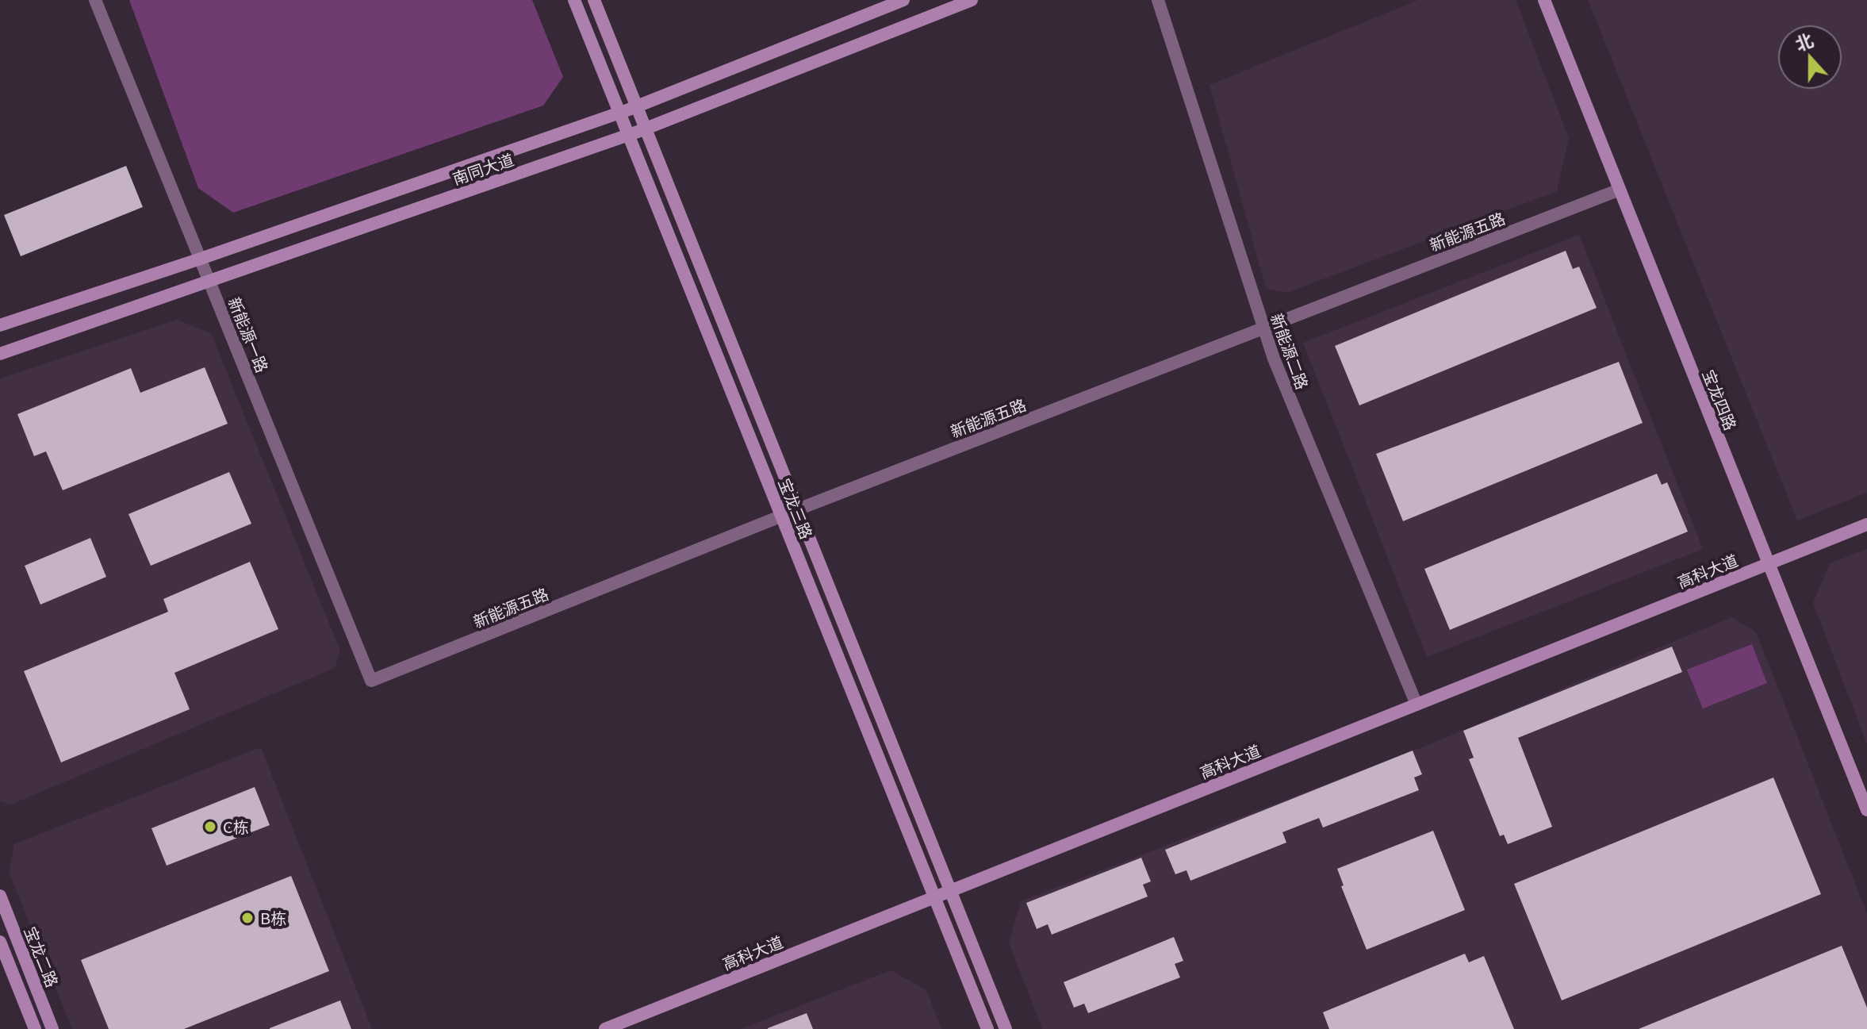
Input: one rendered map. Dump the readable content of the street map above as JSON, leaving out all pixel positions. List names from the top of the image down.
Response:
{
  "streets": {
    "street": [
      "南同大道",
      "新能源五路",
      "新能源一路",
      "新能源二路",
      "宝龙四路",
      "宝龙三路",
      "高科大道",
      "宝龙二路"
    ]
  },
  "crossings": [
    ["南同大道", "新能源一路"],
    ["南同大道", "宝龙三路"],
    ["新能源五路", "新能源一路"],
    ["新能源五路", "新能源二路"],
    ["新能源五路", "宝龙四路"],
    ["新能源五路", "宝龙三路"],
    ["新能源二路", "高科大道"],
    ["宝龙四路", "高科大道"],
    ["宝龙三路", "高科大道"]
  ],
  "places": ["C栋", "B栋"],
  "north": "top"
}
